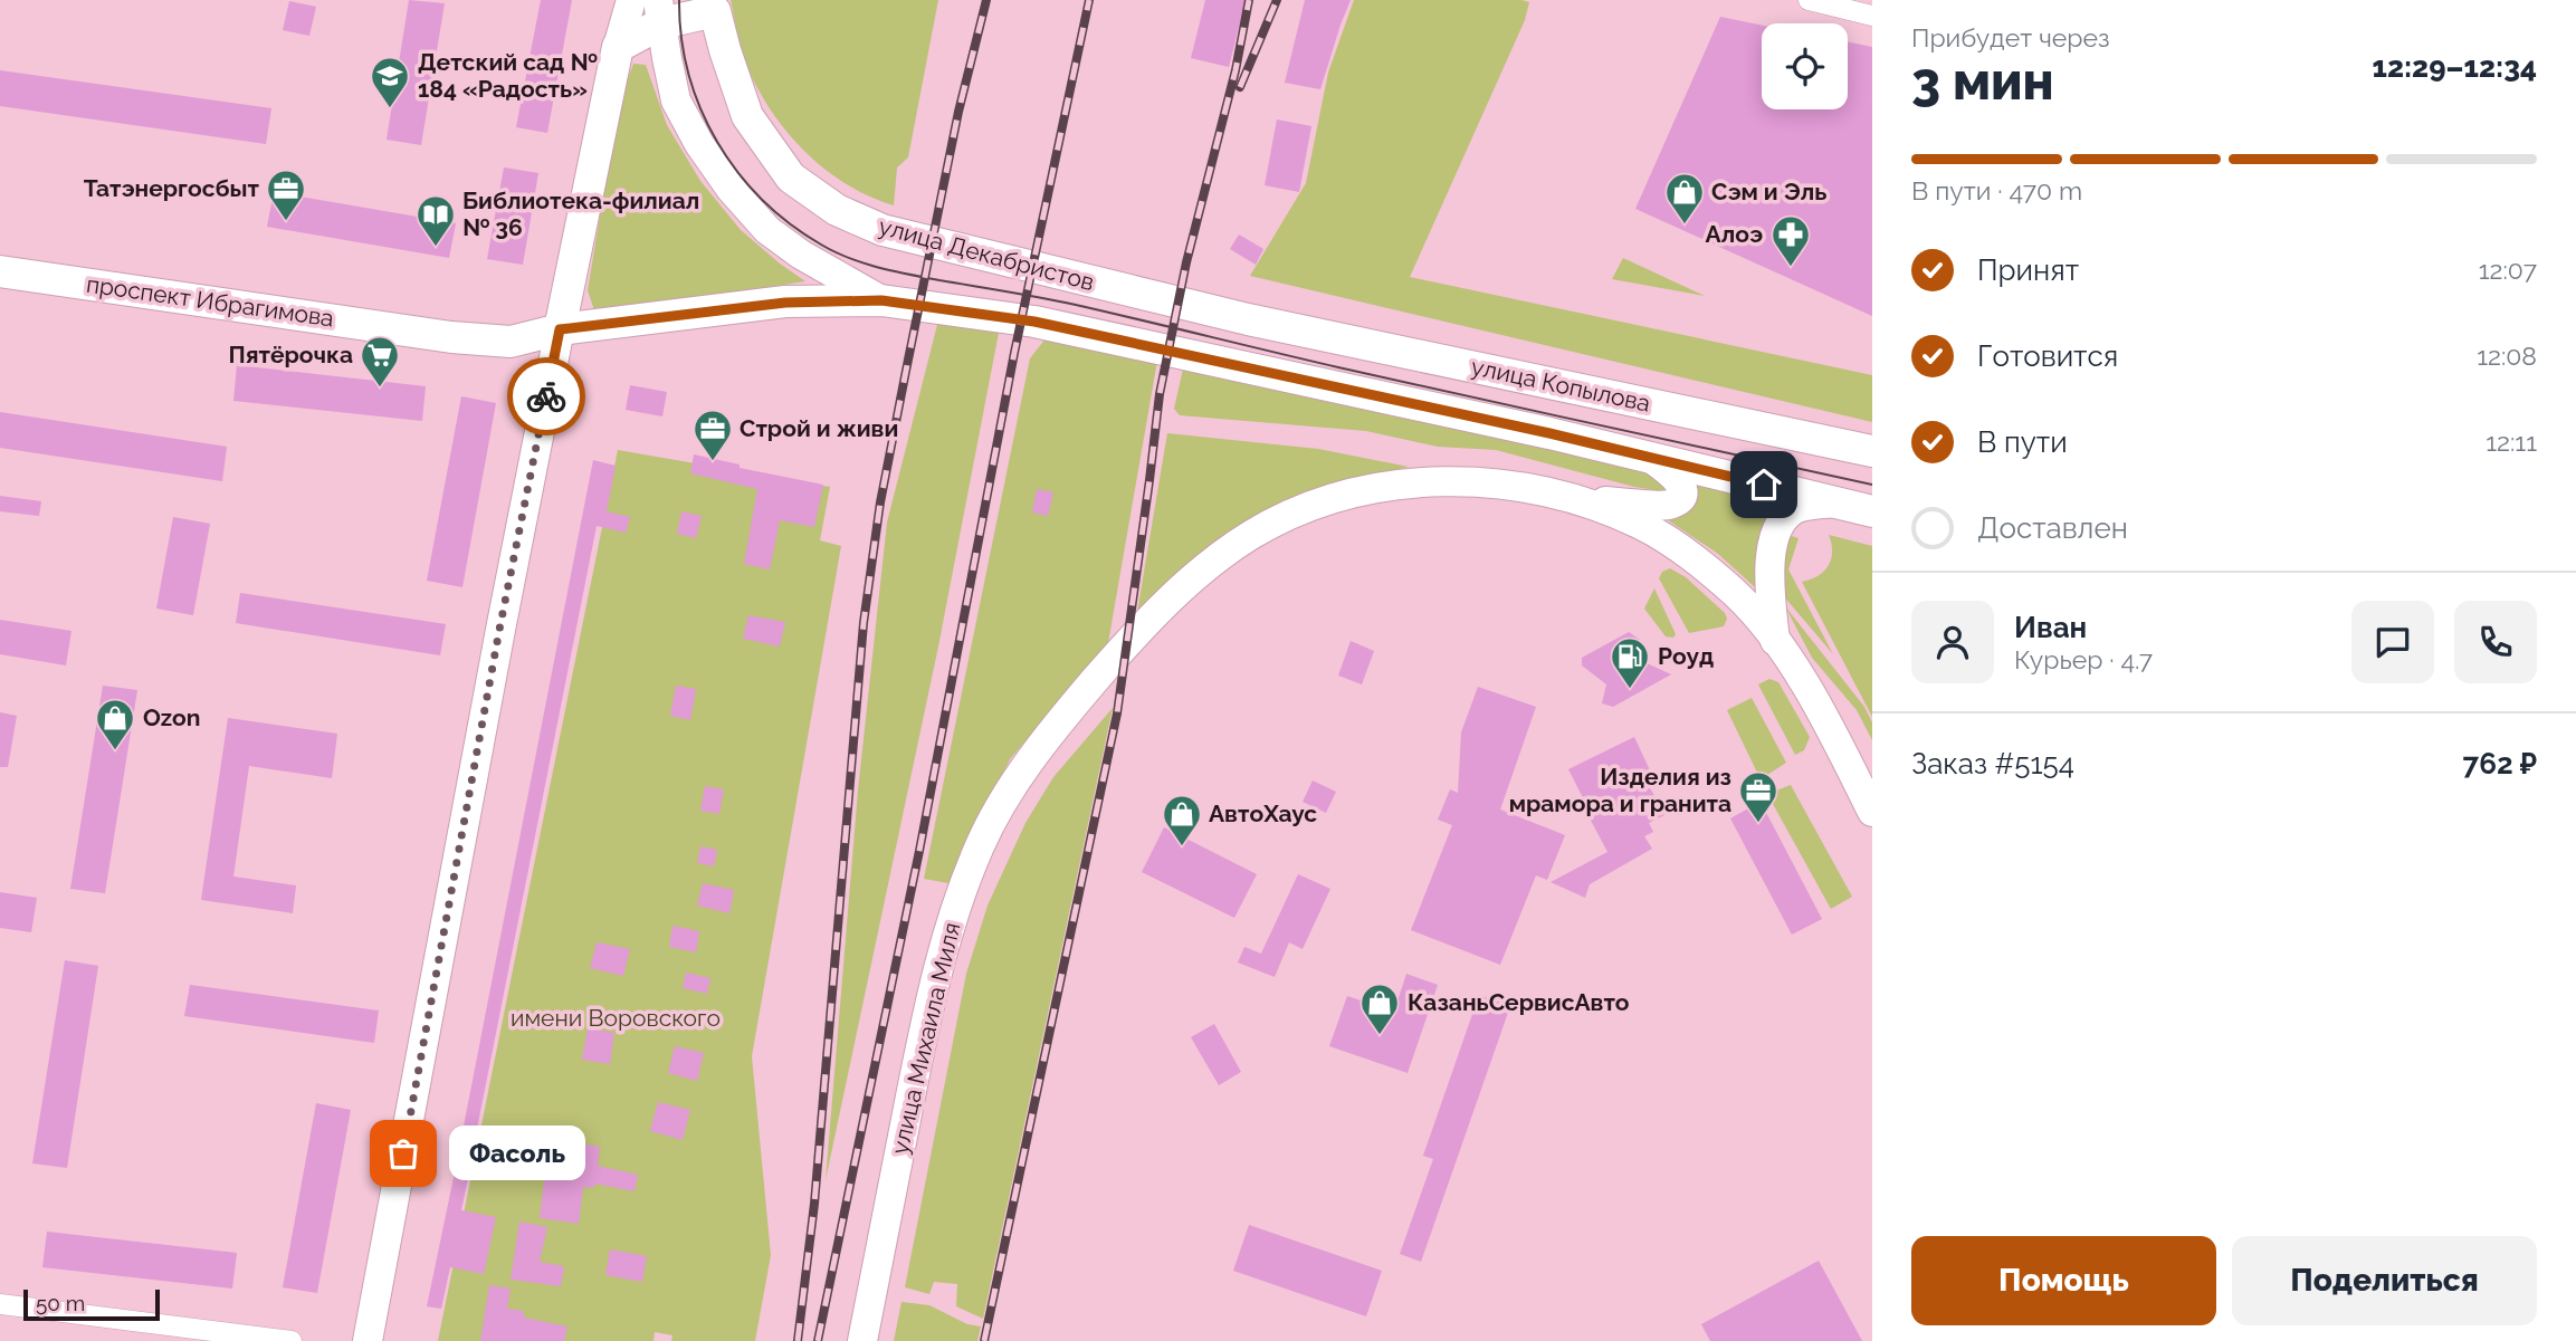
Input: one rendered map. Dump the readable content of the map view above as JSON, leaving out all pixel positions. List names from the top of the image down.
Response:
{
  "streets": {
    "main road": [
      "улица Декабристов",
      "проспект Ибрагимова",
      "улица Копылова",
      "улица Михаила Миля"
    ]
  },
  "crossings": [
    ["улица Декабристов", "улица Копылова"]
  ],
  "parks": ["имени Воровского"],
  "places": {
    "school or university": ["Детский сад № 184 «Радость»"],
    "office": ["Татэнергосбыт", "Строй и живи", "Изделия из мрамора и гранита"],
    "shop": [
      "Сэм и Эль",
      "Ozon",
      "АвтоХаус",
      "КазаньСервисАвто"
    ],
    "library": ["Библиотека-филиал № 36"],
    "pharmacy": ["Алоэ"],
    "supermarket": ["Пятёрочка"],
    "fuel station": ["Роуд"],
    "other": ["Фасоль"]
  },
  "scale_bar": "50 m",
  "page": {
    "heading": ["3 мин", "Прибудет через", "12:29–12:34"],
    "panel": [
      "Иван",
      "Курьер · 4.7",
      "Заказ #5154",
      "762 ₽"
    ],
    "bar": "В пути · 470 m",
    "list": [
      ["Принят", "12:07"],
      ["Готовится", "12:08"],
      ["В пути", "12:11"],
      "Доставлен"
    ],
    "bubble": "Фасоль",
    "buttons": ["Помощь", "Поделиться"],
    "scale": "50 m"
  }
}
